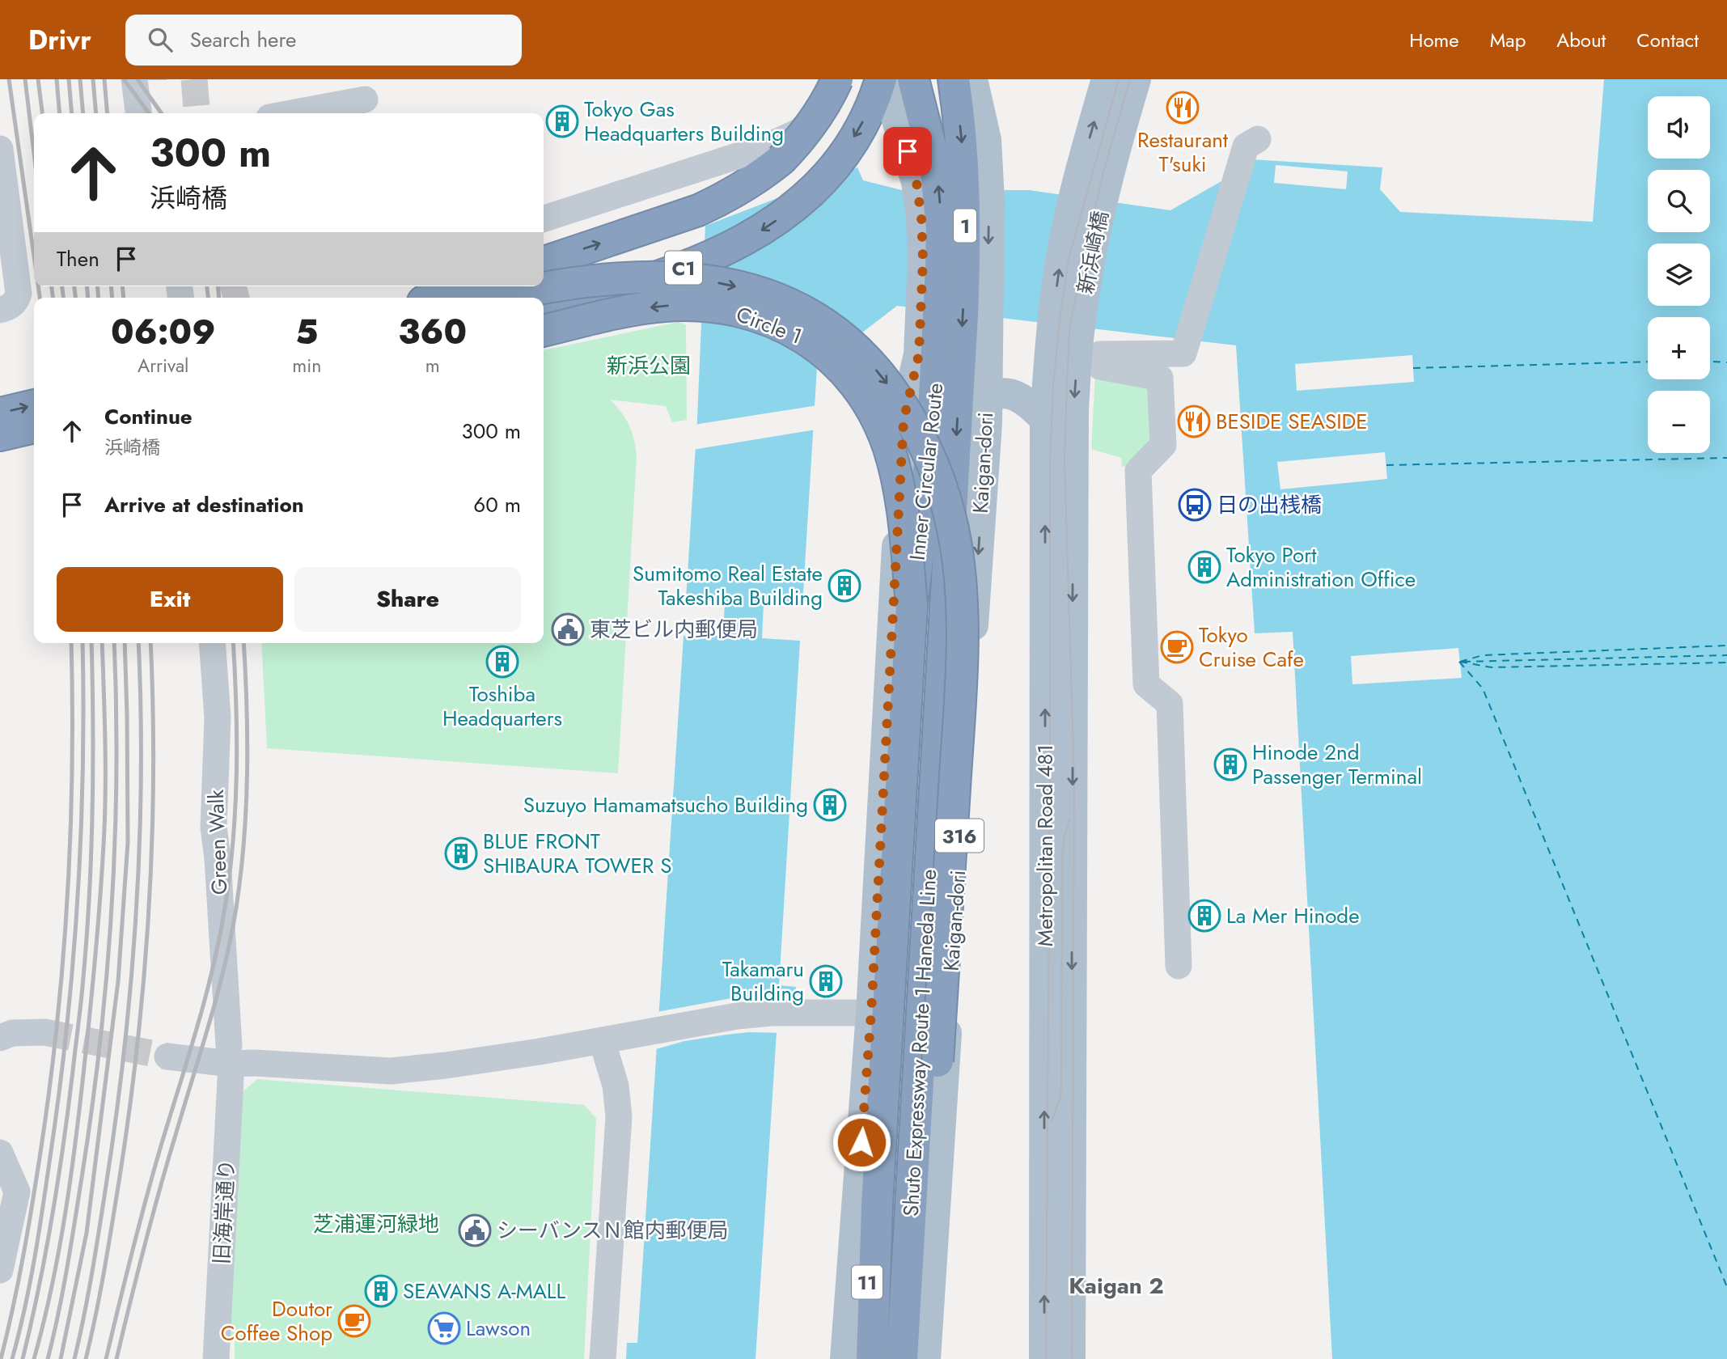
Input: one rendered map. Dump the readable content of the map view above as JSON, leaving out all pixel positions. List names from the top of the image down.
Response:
{
  "streets": {
    "highway": [
      "1",
      "C1",
      "Circle 1",
      "Inner Circular Route",
      "Shuto Expressway Route 1 Haneda Line",
      "11"
    ],
    "main road": [
      "新浜崎橋",
      "Kaigan-dori",
      "316",
      "Metropolitan Road 481"
    ],
    "street": ["Green Walk", "旧海岸通り"]
  },
  "crossings": [
    ["新浜崎橋", "Metropolitan Road 481"],
    ["Circle 1", "Inner Circular Route"],
    ["Inner Circular Route", "Shuto Expressway Route 1 Haneda Line"],
    ["Inner Circular Route", "11"],
    ["Green Walk", "旧海岸通り"],
    ["Shuto Expressway Route 1 Haneda Line", "11"]
  ],
  "one_way": ["Circle 1", "Inner Circular Route", "Shuto Expressway Route 1 Haneda Line"],
  "districts": ["Kaigan 2"],
  "parks": ["新浜公園", "芝浦運河緑地"],
  "places": {
    "restaurant": ["Restaurant T'suki", "BESIDE SEASIDE"],
    "building": [
      "Tokyo Gas Headquarters Building",
      "Tokyo Port Administration Office",
      "Sumitomo Real Estate Takeshiba Building",
      "Toshiba Headquarters",
      "Hinode 2nd Passenger Terminal",
      "Suzuyo Hamamatsucho Building",
      "BLUE FRONT SHIBAURA TOWER S",
      "La Mer Hinode",
      "Takamaru Building",
      "SEAVANS A-MALL"
    ],
    "bus stop": ["日の出桟橋"],
    "public building": ["東芝ビル内郵便局", "シーバンスＮ館内郵便局"],
    "cafe": ["Tokyo Cruise Cafe", "Doutor Coffee Shop"],
    "supermarket": ["Lawson"]
  },
  "page": {
    "header": "Drivr",
    "search": "Search here",
    "nav": [
      "Home",
      "Map",
      "About",
      "Contact"
    ],
    "map_buttons": ["+", "−"],
    "turn": ["300 m", "浜崎橋"],
    "then": "Then",
    "eta": [
      "06:09",
      "Arrival",
      "5",
      "min",
      "360",
      "m"
    ],
    "list": [
      {
        "name": "Continue",
        "note": "浜崎橋",
        "value": "300 m"
      },
      {
        "name": "Arrive at destination",
        "value": "60 m"
      }
    ],
    "buttons": ["Exit", "Share"]
  }
}
